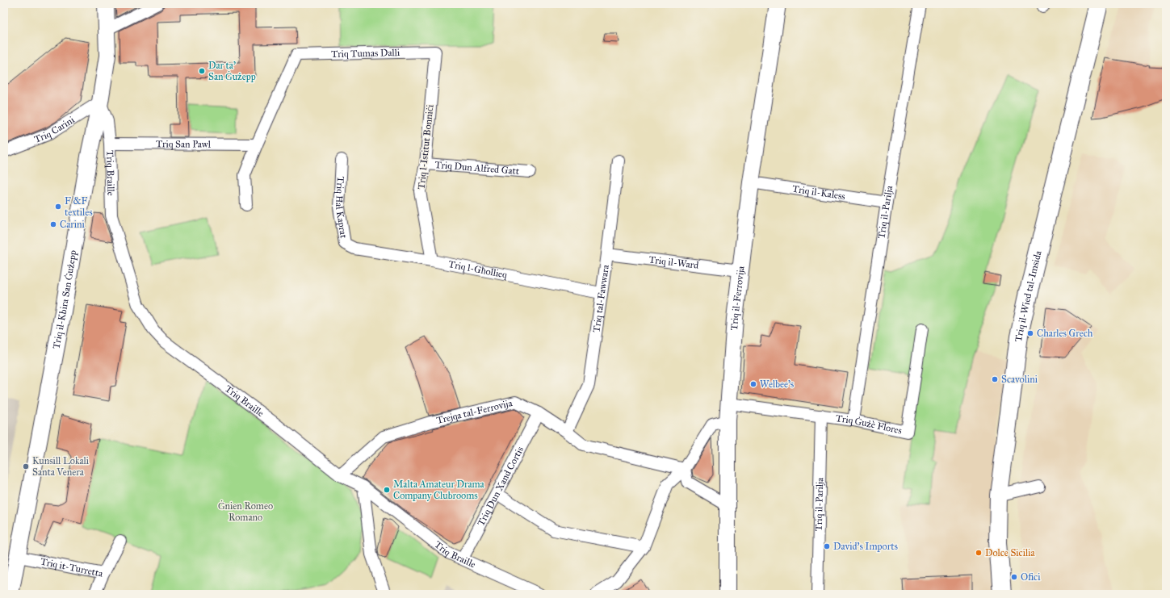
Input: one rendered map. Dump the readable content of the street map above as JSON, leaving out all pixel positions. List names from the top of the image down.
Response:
{
  "streets": {
    "main road": ["Triq il-Wied tal-Imsida", "Triq il-Ferrovija", "Triq il-Kbira San Ġużepp"],
    "street": [
      "Triq Tumas Dalli",
      "Triq Carini",
      "Triq San Pawl",
      "Triq l-Istitut Bonniċi",
      "Triq Dun Alfred Gatt",
      "Triq Braille",
      "Triq il-Kaless",
      "Triq Ħal Kaprat",
      "Triq il-Parilja",
      "Triq il-Ward",
      "Triq l-Għollieq",
      "Triq tal-Fawwara",
      "Trejqa tal-Ferrovija",
      "Triq Ġużè Flores",
      "Triq Dun Xand Cortis",
      "Triq it-Turretta"
    ]
  },
  "crossings": [
    ["Triq Tumas Dalli", "Triq San Pawl"],
    ["Triq Tumas Dalli", "Triq l-Istitut Bonniċi"],
    ["Triq Carini", "Triq Braille"],
    ["Triq Carini", "Triq il-Kbira San Ġużepp"],
    ["Triq San Pawl", "Triq Braille"],
    ["Triq l-Istitut Bonniċi", "Triq Dun Alfred Gatt"],
    ["Triq l-Istitut Bonniċi", "Triq l-Għollieq"],
    ["Triq Braille", "Triq il-Kbira San Ġużepp"],
    ["Triq Braille", "Trejqa tal-Ferrovija"],
    ["Triq Braille", "Triq Dun Xand Cortis"],
    ["Triq il-Kaless", "Triq il-Parilja"],
    ["Triq il-Kaless", "Triq il-Ferrovija"],
    ["Triq Ħal Kaprat", "Triq l-Għollieq"],
    ["Triq il-Parilja", "Triq Ġużè Flores"],
    ["Triq il-Ward", "Triq il-Ferrovija"],
    ["Triq il-Ward", "Triq tal-Fawwara"],
    ["Triq l-Għollieq", "Triq tal-Fawwara"],
    ["Triq il-Ferrovija", "Triq Ġużè Flores"],
    ["Triq tal-Fawwara", "Trejqa tal-Ferrovija"],
    ["Triq il-Kbira San Ġużepp", "Triq it-Turretta"],
    ["Trejqa tal-Ferrovija", "Triq Dun Xand Cortis"]
  ],
  "parks": ["Ġnien Romeo Romano"],
  "places": [
    "Dar ta' San Ġużepp",
    "F &F textiles",
    "Carini",
    "Charles Grech",
    "Scavolini",
    "Welbee's",
    "Kunsill Lokali Santa Venera",
    "Malta Amateur Drama Company Clubrooms",
    "David's Imports",
    "Dolce Sicilia",
    "Ofici"
  ]
}
